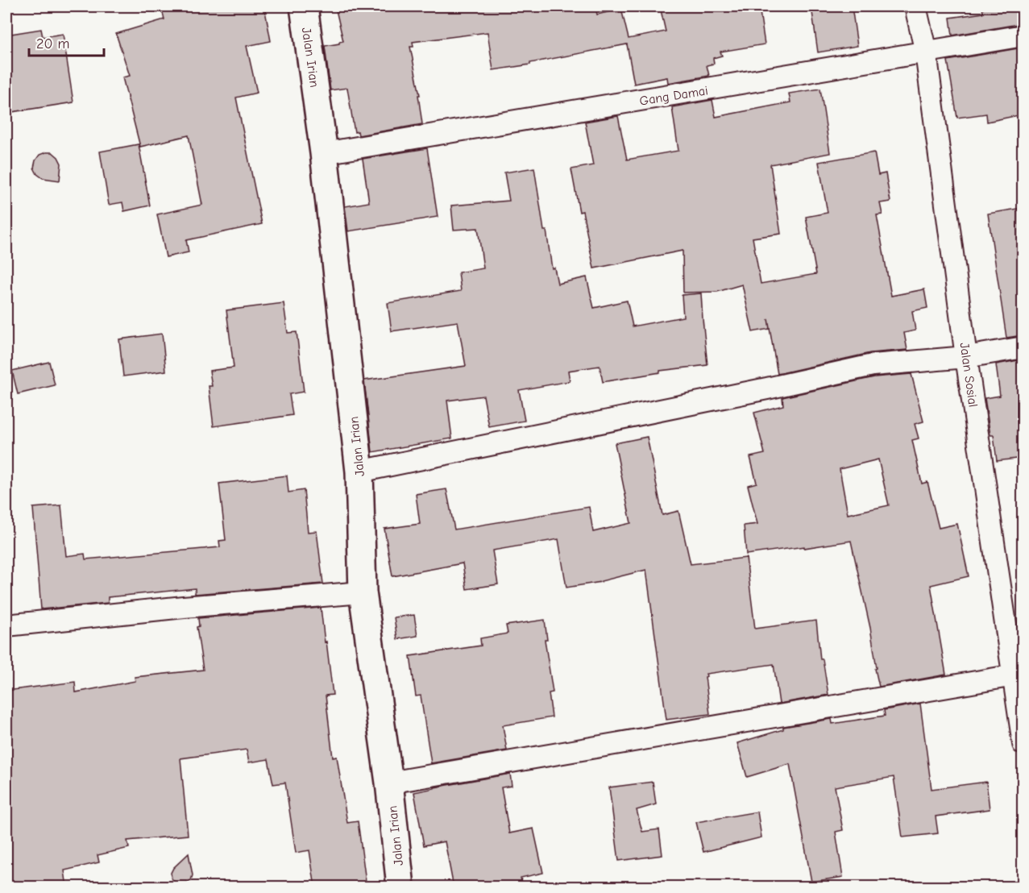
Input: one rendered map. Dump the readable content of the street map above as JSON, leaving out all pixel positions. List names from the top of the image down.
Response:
{
  "streets": {
    "main road": ["Jalan Irian"],
    "street": ["Gang Damai", "Jalan Sosial"]
  },
  "crossings": [
    ["Jalan Irian", "Gang Damai"],
    ["Gang Damai", "Jalan Sosial"]
  ],
  "scale_bar": "20 m"
}
